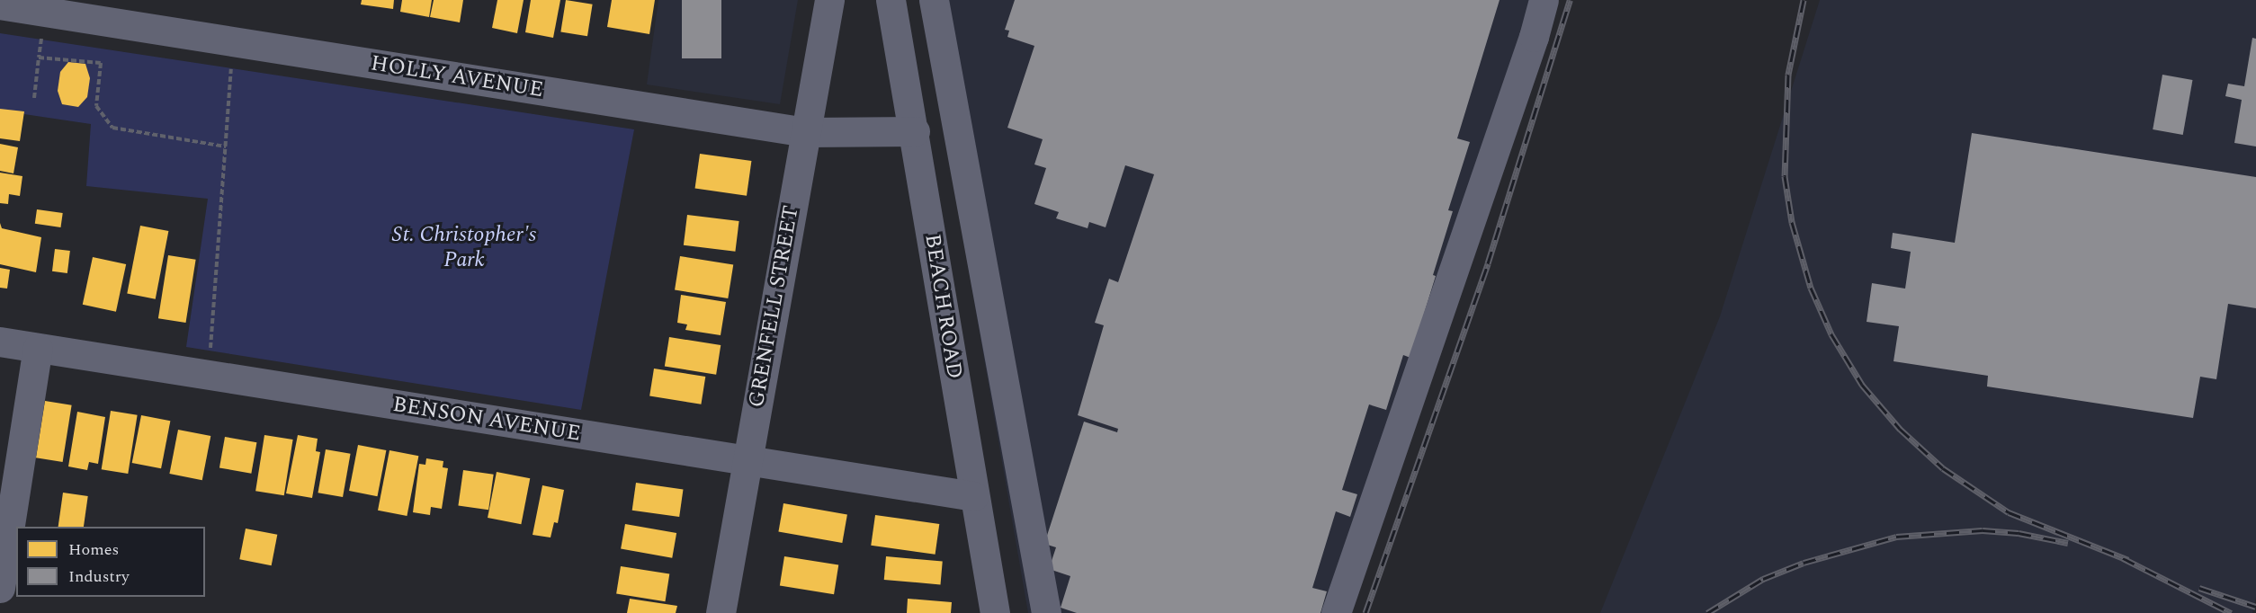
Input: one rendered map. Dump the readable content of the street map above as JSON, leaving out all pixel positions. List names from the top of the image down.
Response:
{
  "streets": {
    "street": [
      "HOLLY AVENUE",
      "GRENFELL STREET",
      "BEACH ROAD",
      "BENSON AVENUE"
    ]
  },
  "crossings": [
    ["HOLLY AVENUE", "GRENFELL STREET"],
    ["HOLLY AVENUE", "BEACH ROAD"],
    ["GRENFELL STREET", "BENSON AVENUE"],
    ["BEACH ROAD", "BENSON AVENUE"]
  ],
  "parks": ["St. Christopher's Park"],
  "legend": ["Homes", "Industry"]
}
